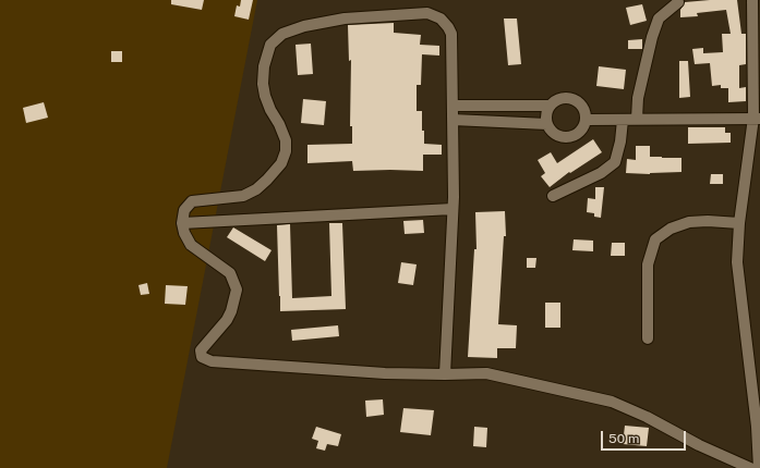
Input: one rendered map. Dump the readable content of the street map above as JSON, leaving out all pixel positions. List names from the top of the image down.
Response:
{
  "scale_bar": "50 m"
}
